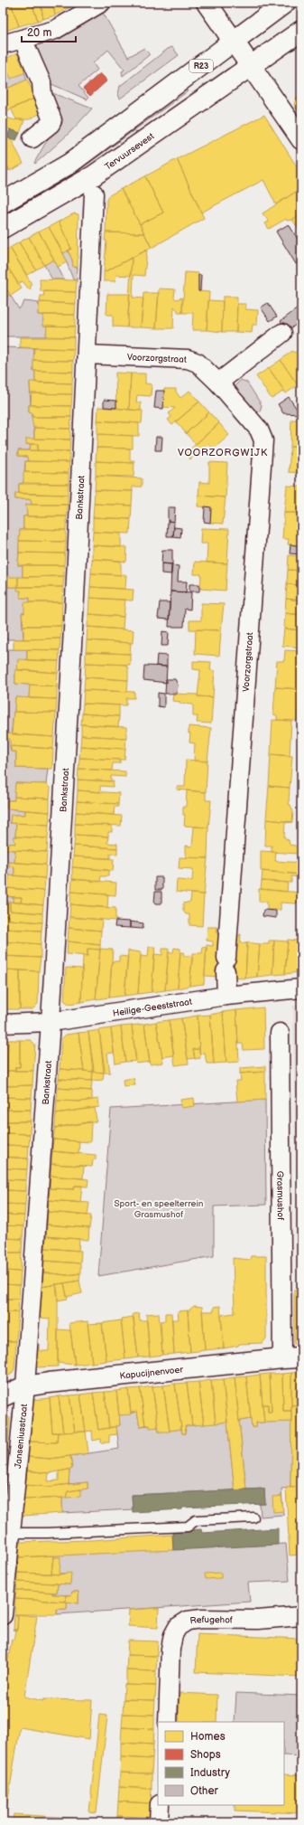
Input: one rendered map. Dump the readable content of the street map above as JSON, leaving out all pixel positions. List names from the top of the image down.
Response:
{
  "streets": {
    "main road": ["R23", "Tervuursevest", "Kapucijnenvoer"],
    "street": [
      "Voorzorgstraat",
      "Bankstraat",
      "Heilige-Geeststraat",
      "Grasmushof",
      "Janseniusstraat",
      "Refugehof"
    ]
  },
  "crossings": [
    ["Voorzorgstraat", "Bankstraat"],
    ["Voorzorgstraat", "Heilige-Geeststraat"],
    ["Bankstraat", "Heilige-Geeststraat"],
    ["Bankstraat", "Kapucijnenvoer"],
    ["Bankstraat", "Janseniusstraat"],
    ["Grasmushof", "Kapucijnenvoer"],
    ["Kapucijnenvoer", "Janseniusstraat"]
  ],
  "districts": ["VOORZORGWIJK"],
  "parks": ["Sport- en speelterrein Grasmushof"],
  "legend": [
    "Homes",
    "Shops",
    "Industry",
    "Other"
  ],
  "scale_bar": "20 m"
}
